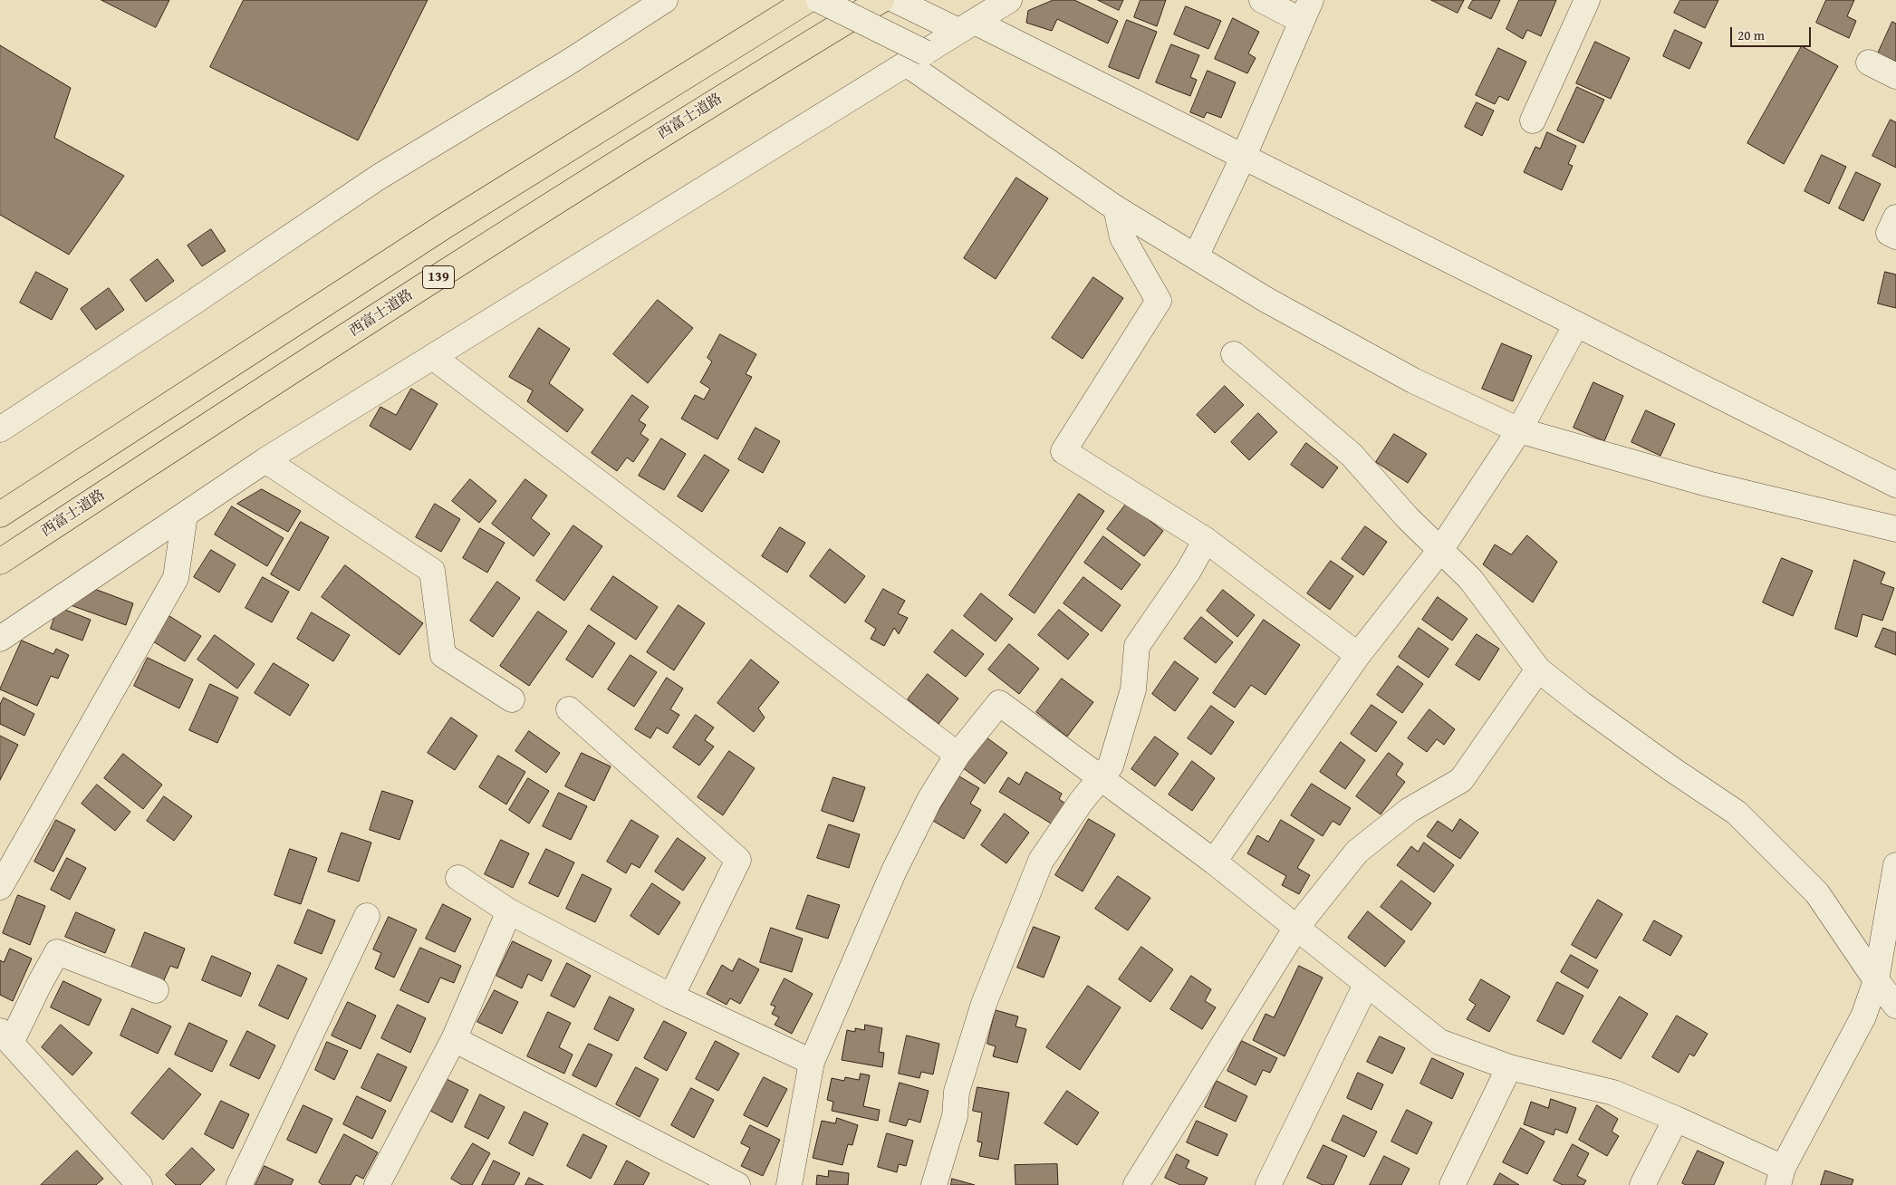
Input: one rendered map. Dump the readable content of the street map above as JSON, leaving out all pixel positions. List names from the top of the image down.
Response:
{
  "streets": {
    "highway": ["西富士道路", "139"]
  },
  "scale_bar": "20 m"
}
